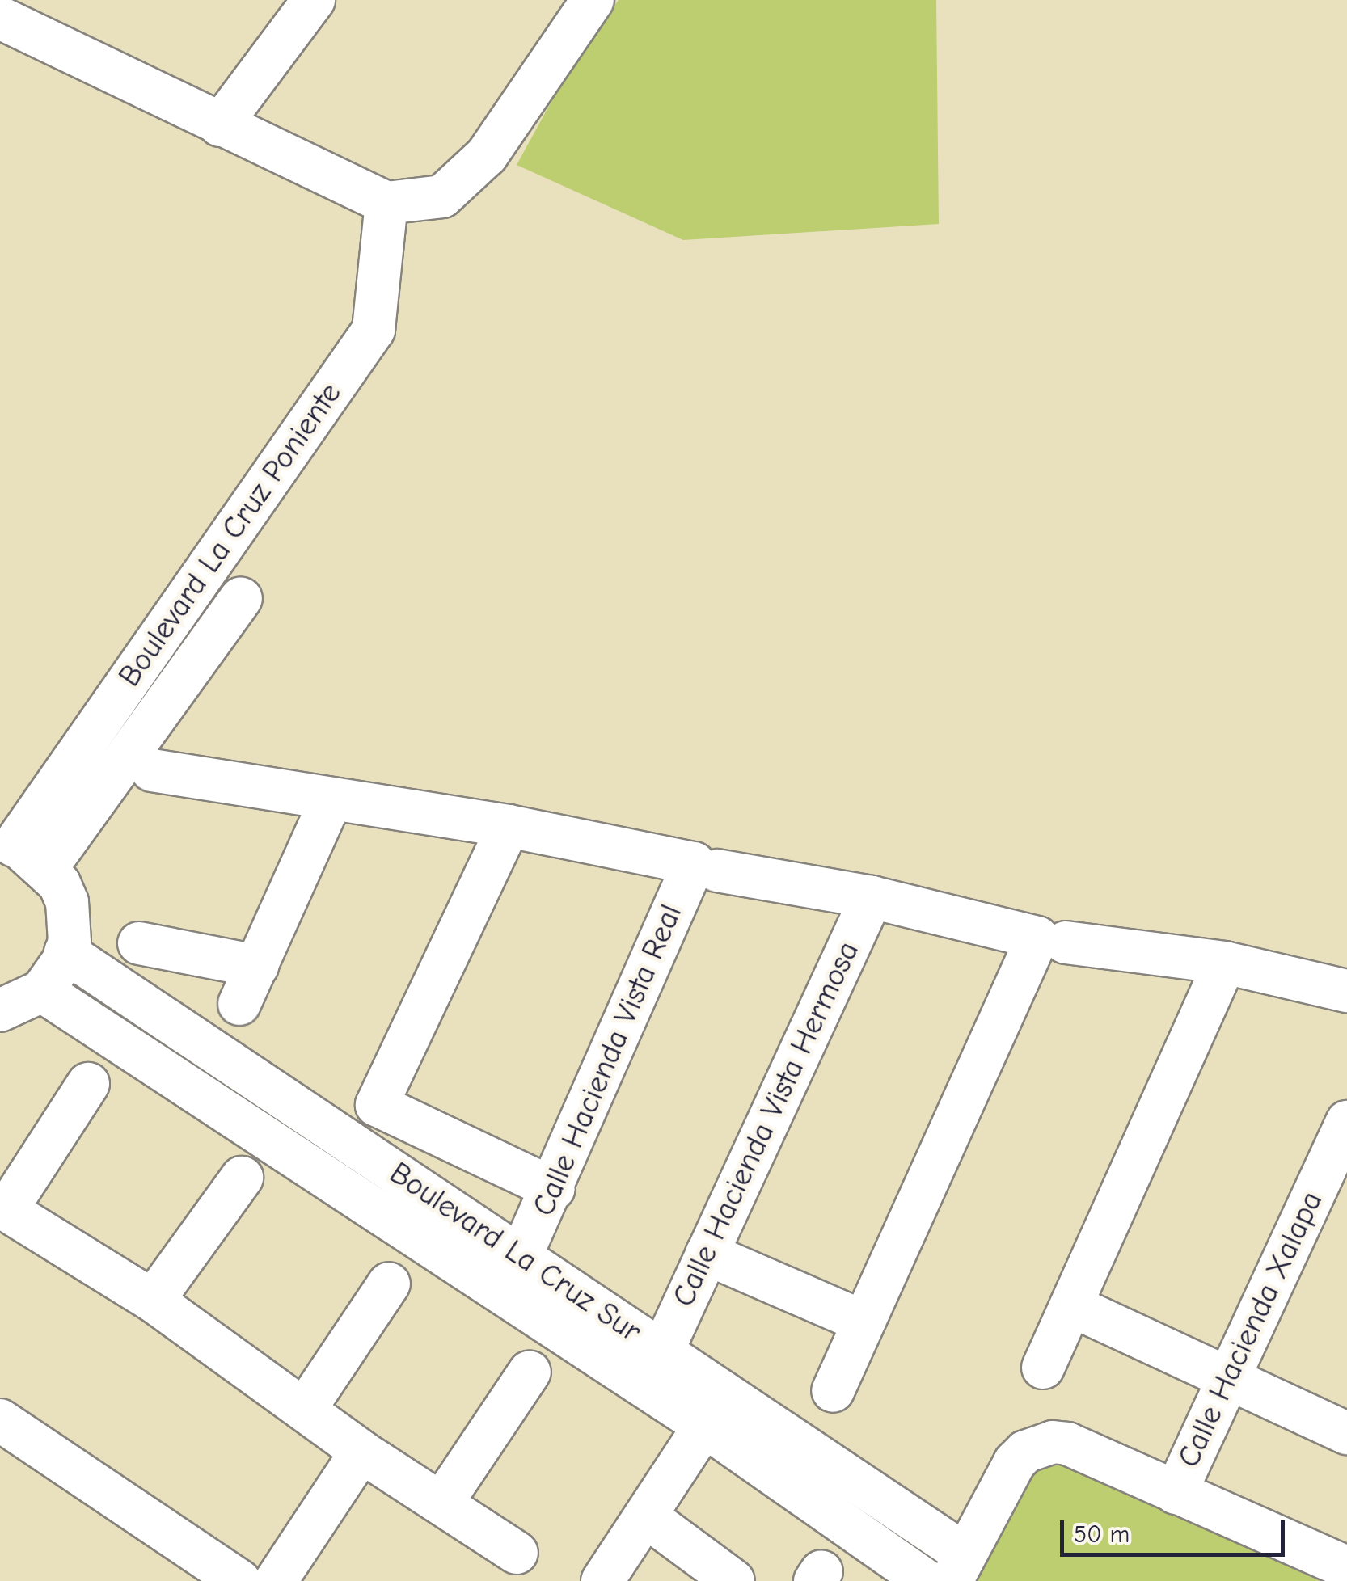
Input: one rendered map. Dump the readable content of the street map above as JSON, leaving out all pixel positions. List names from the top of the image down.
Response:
{
  "streets": {
    "street": [
      "Boulevard La Cruz Poniente",
      "Calle Hacienda Vista Real",
      "Calle Hacienda Vista Hermosa",
      "Boulevard La Cruz Sur",
      "Calle Hacienda Xalapa"
    ]
  },
  "crossings": [
    ["Calle Hacienda Vista Real", "Boulevard La Cruz Sur"],
    ["Calle Hacienda Vista Hermosa", "Boulevard La Cruz Sur"],
    ["Boulevard La Cruz Sur", "Calle Hacienda Xalapa"]
  ],
  "scale_bar": "50 m"
}
